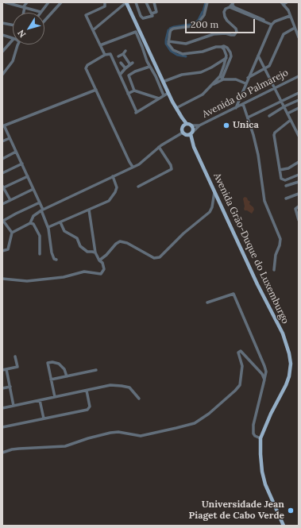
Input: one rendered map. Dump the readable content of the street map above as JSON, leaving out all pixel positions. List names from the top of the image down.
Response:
{
  "streets": {
    "main road": ["Avenida Grão-Duque do Luxemburgo"],
    "street": ["Avenida do Palmarejo"]
  },
  "crossings": [
    ["Avenida do Palmarejo", "Avenida Grão-Duque do Luxemburgo"]
  ],
  "places": ["Unica", "Universidade Jean Piaget de Cabo Verde"],
  "scale_bar": "200 m",
  "north": "bottom left"
}
